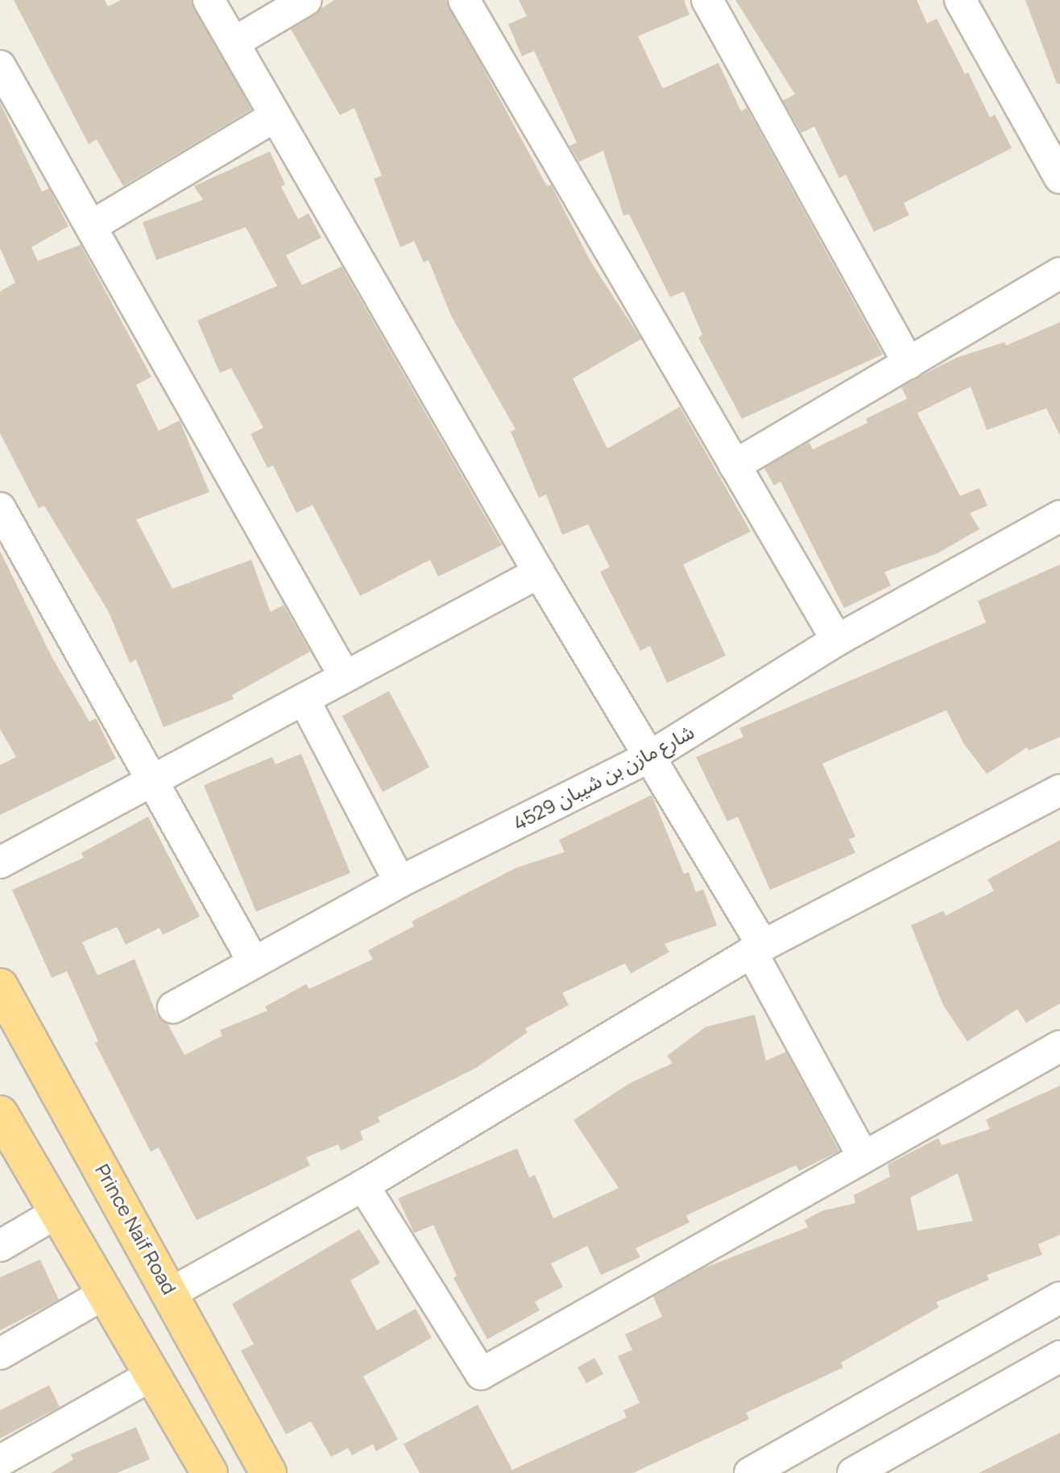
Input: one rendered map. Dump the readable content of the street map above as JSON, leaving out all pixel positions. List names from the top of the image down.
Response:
{
  "streets": {
    "main road": ["Prince Naif Road"],
    "street": ["شارع مازن بن شيبان 4529"]
  }
}
